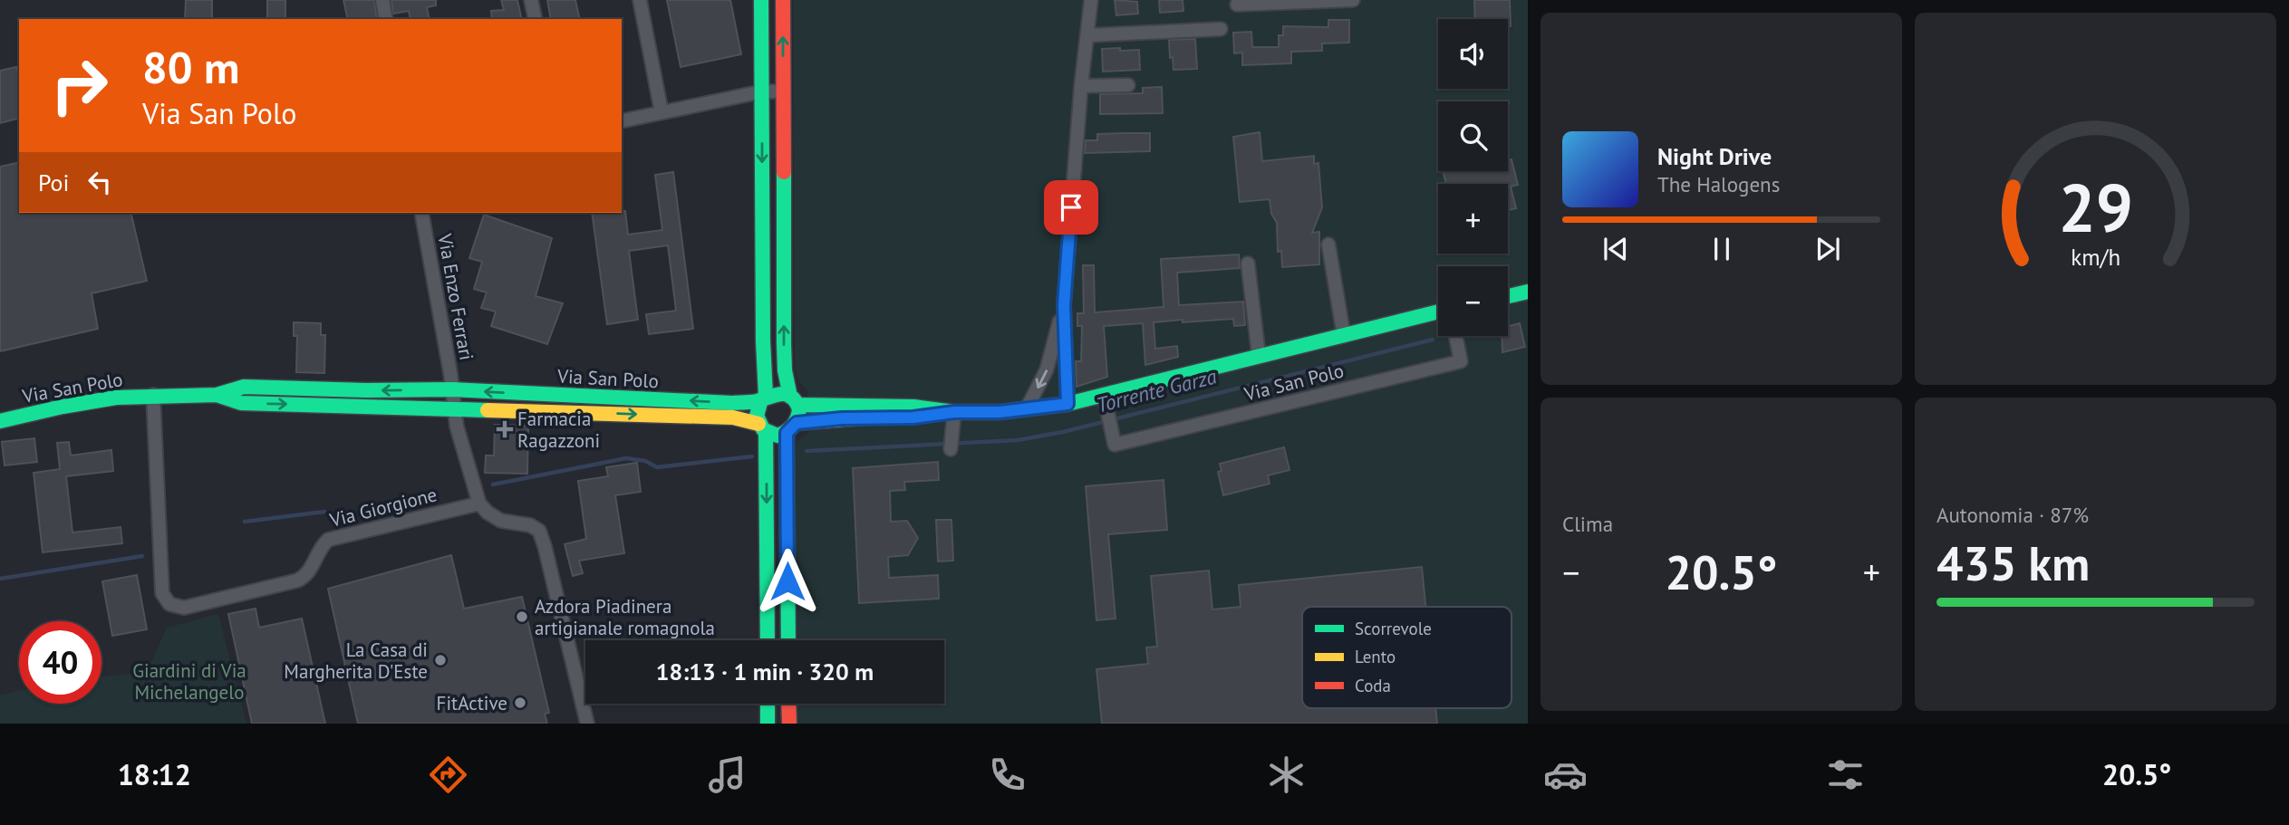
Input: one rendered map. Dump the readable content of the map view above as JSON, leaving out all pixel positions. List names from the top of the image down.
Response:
{
  "streets": {
    "main road": ["Via San Polo"],
    "street": ["Via Enzo Ferrari", "Via Giorgione"]
  },
  "crossings": [
    ["Via Enzo Ferrari", "Via San Polo"],
    ["Via San Polo", "Via Giorgione"]
  ],
  "water": ["Torrente Garza"],
  "parks": ["Giardini di Via Michelangelo"],
  "places": {
    "health": ["Farmacia Ragazzoni"],
    "other": ["Azdora Piadinera artigianale romagnola", "La Casa di Margherita D'Este", "FitActive"]
  },
  "legend": ["Scorrevole", "Lento", "Coda"],
  "page": {
    "map_buttons": ["+", "−"],
    "turn": ["80 m", "Via San Polo"],
    "song": ["Night Drive", "The Halogens"],
    "then": "Poi",
    "tile": [
      "Clima",
      ["Autonomia · 87%", "435 km"]
    ],
    "heat": ["−", "20.5°", "+"],
    "limit": "40",
    "trip": "18:13 · 1 min · 320 m",
    "tabs": ["18:12", "20.5°"],
    "gauge": ["29", "km/h"]
  }
}
